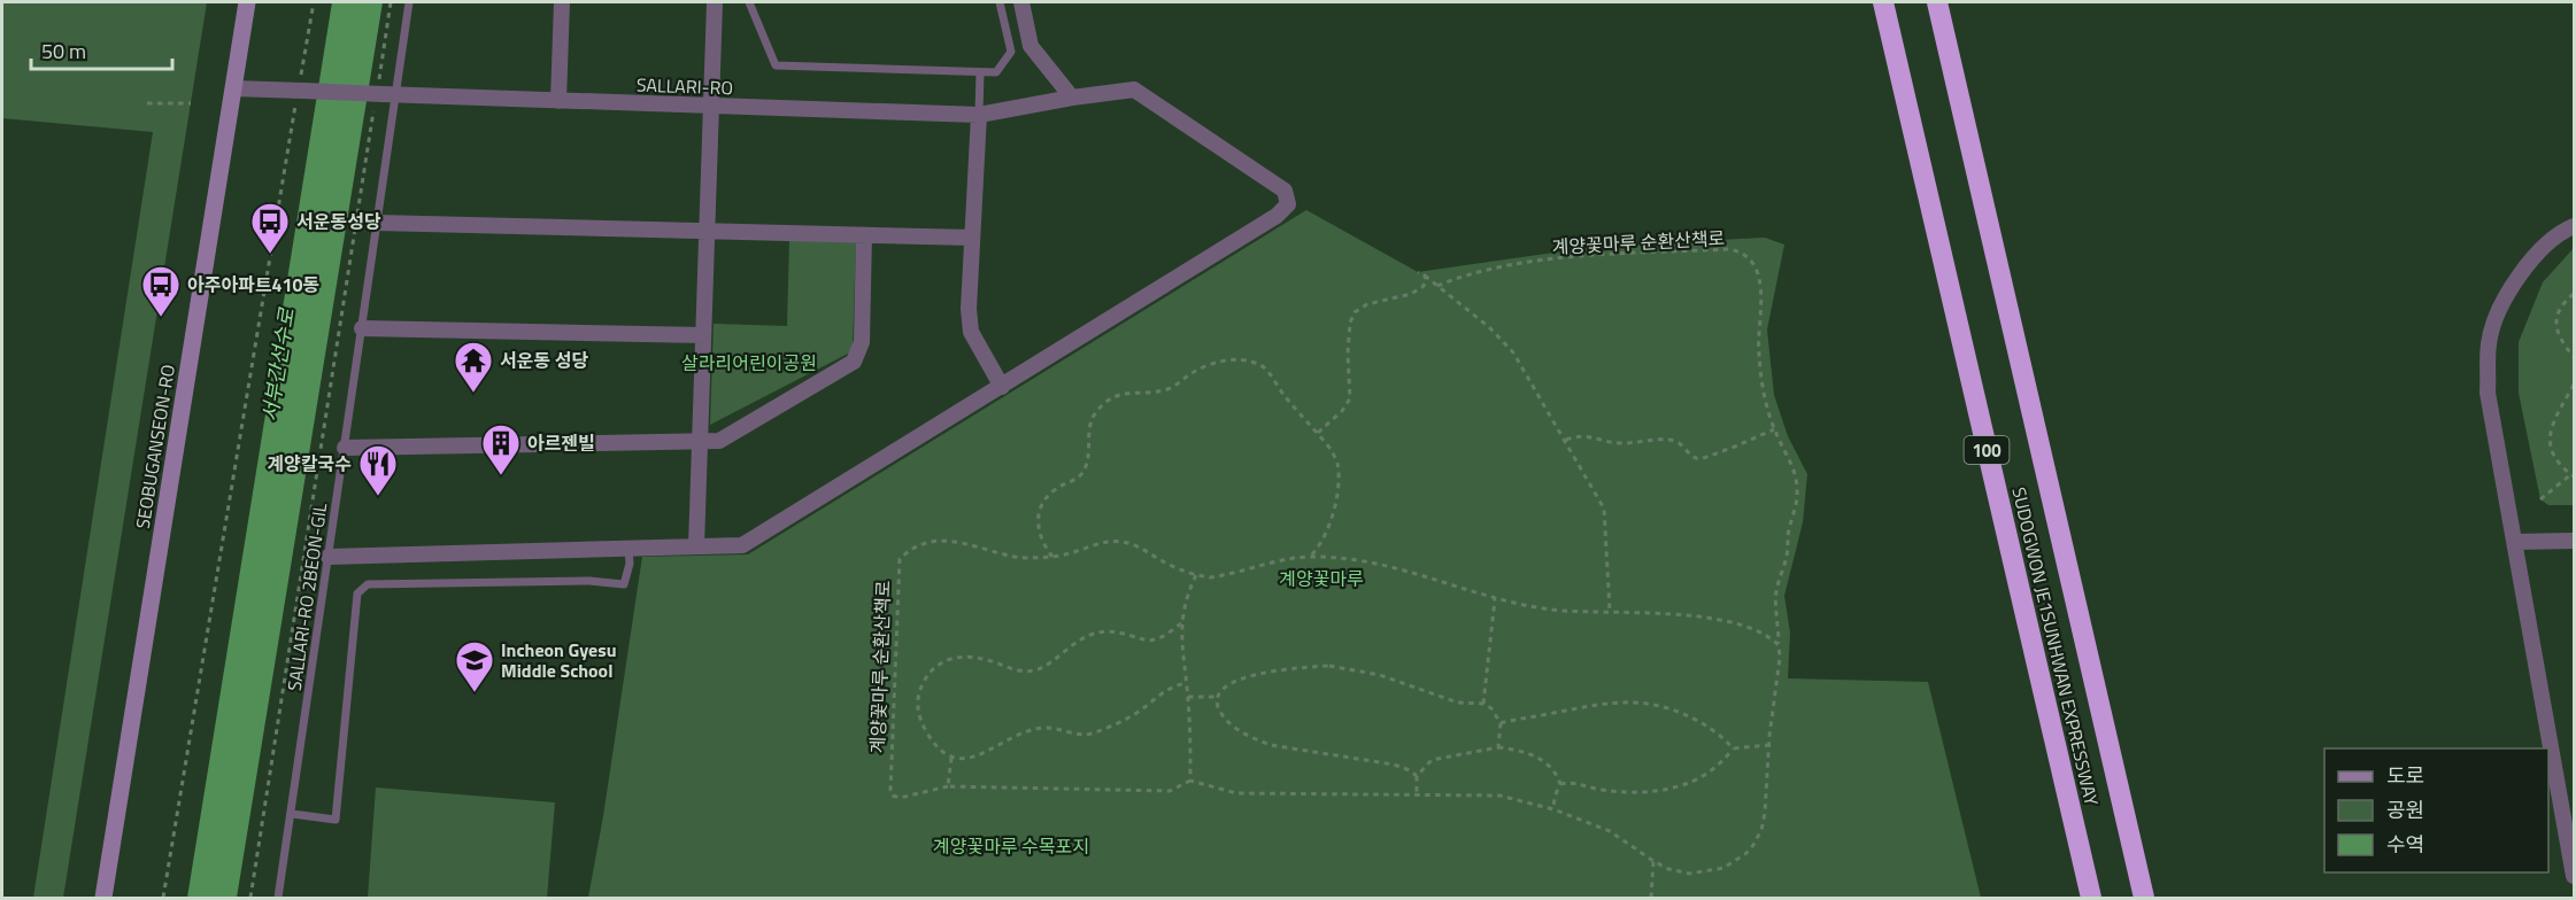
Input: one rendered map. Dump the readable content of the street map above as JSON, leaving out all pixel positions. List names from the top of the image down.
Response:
{
  "streets": {
    "highway": ["100", "SUDOGWON JE1SUNHWAN EXPRESSWAY"],
    "main road": ["SEOBUGANSEON-RO"],
    "street": ["SALLARI-RO"],
    "lane": ["SALLARI-RO 2BEON-GIL"],
    "path": ["계양꽃마루 순환산책로"]
  },
  "crossings": [
    ["SALLARI-RO", "SEOBUGANSEON-RO"],
    ["SALLARI-RO", "SALLARI-RO 2BEON-GIL"]
  ],
  "water": ["서부간선수로"],
  "parks": ["살라리어린이공원", "계양꽃마루", "계양꽃마루 수목포지"],
  "places": {
    "bus stop": ["서운동성당", "아주아파트410동"],
    "temple": ["서운동 성당"],
    "building": ["아르젠빌"],
    "restaurant": ["계양칼국수"],
    "school or university": ["Incheon Gyesu Middle School"]
  },
  "legend": ["도로", "공원", "수역"],
  "scale_bar": "50 m"
}
